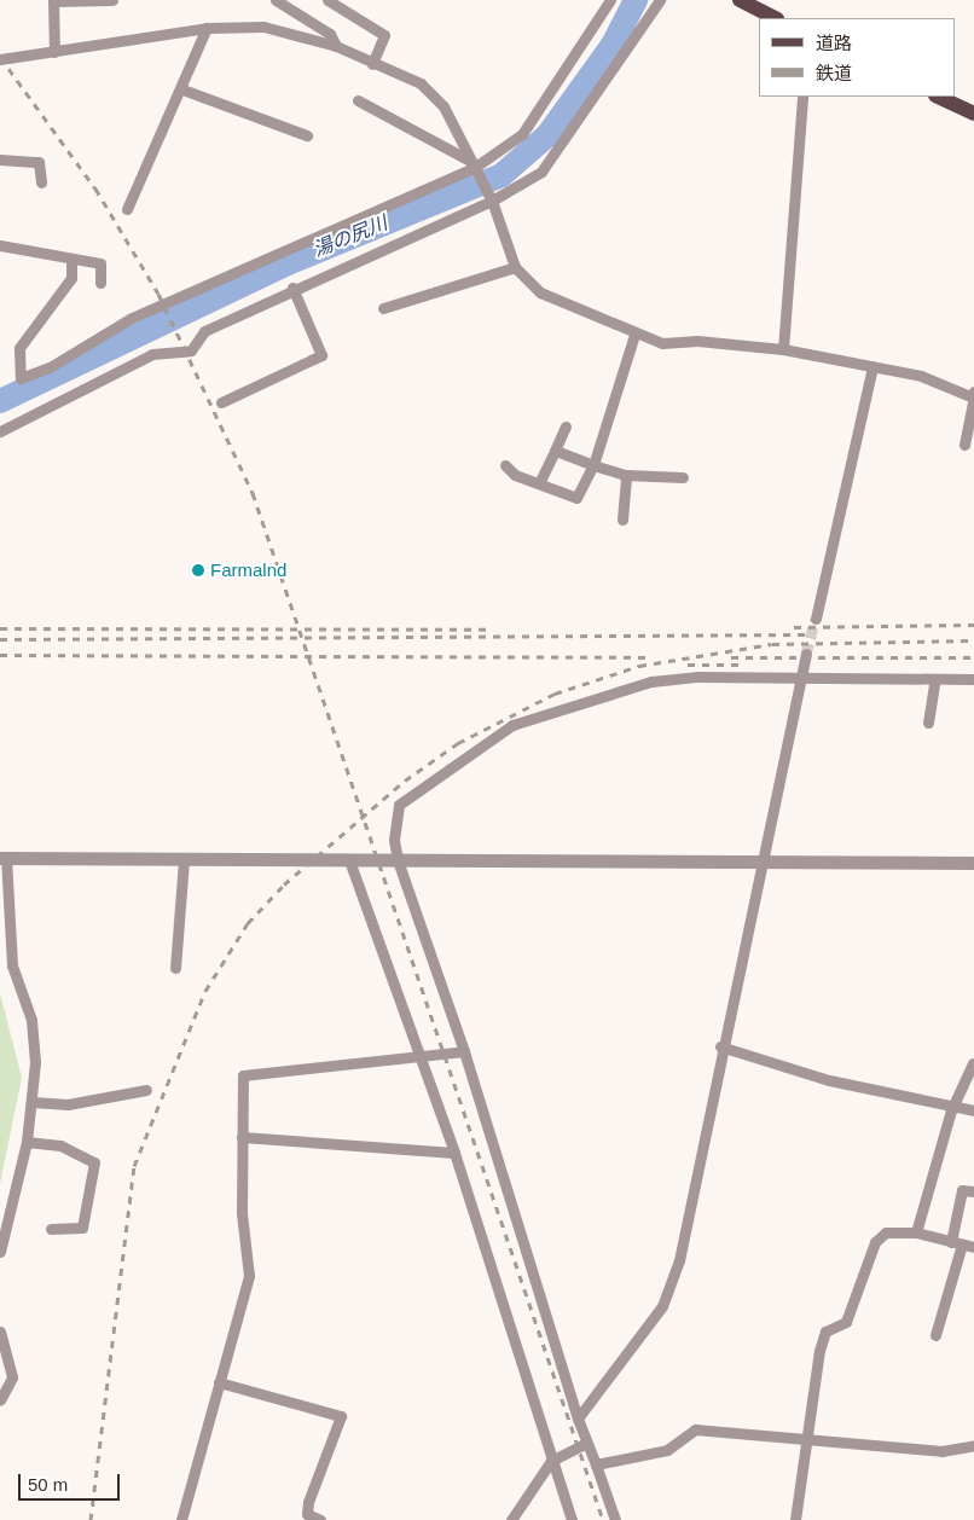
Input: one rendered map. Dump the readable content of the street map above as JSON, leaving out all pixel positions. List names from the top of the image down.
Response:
{
  "water": ["湯の尻川"],
  "places": ["Farmalnd"],
  "legend": ["道路", "鉄道"],
  "scale_bar": "50 m"
}
